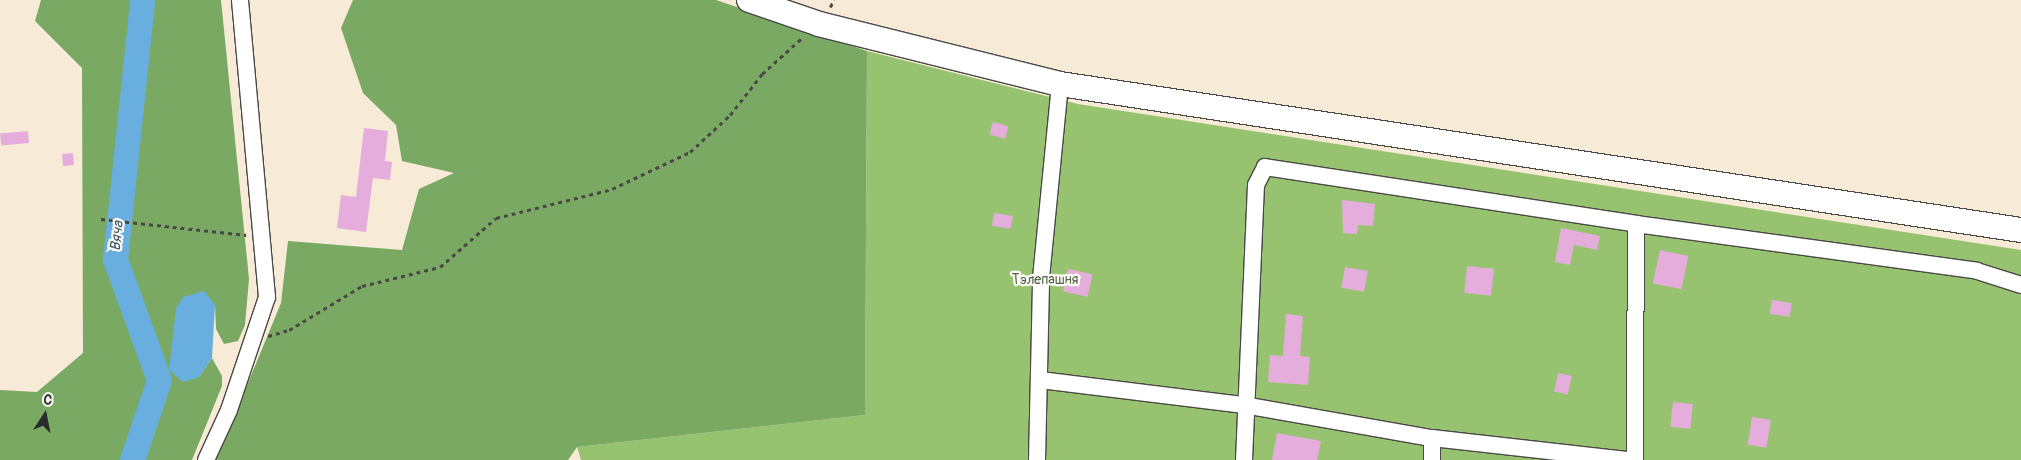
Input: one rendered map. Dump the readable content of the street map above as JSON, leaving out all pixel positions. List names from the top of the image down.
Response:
{
  "water": ["Вяча"],
  "parks": ["Тэлепашня"],
  "north": "top"
}
